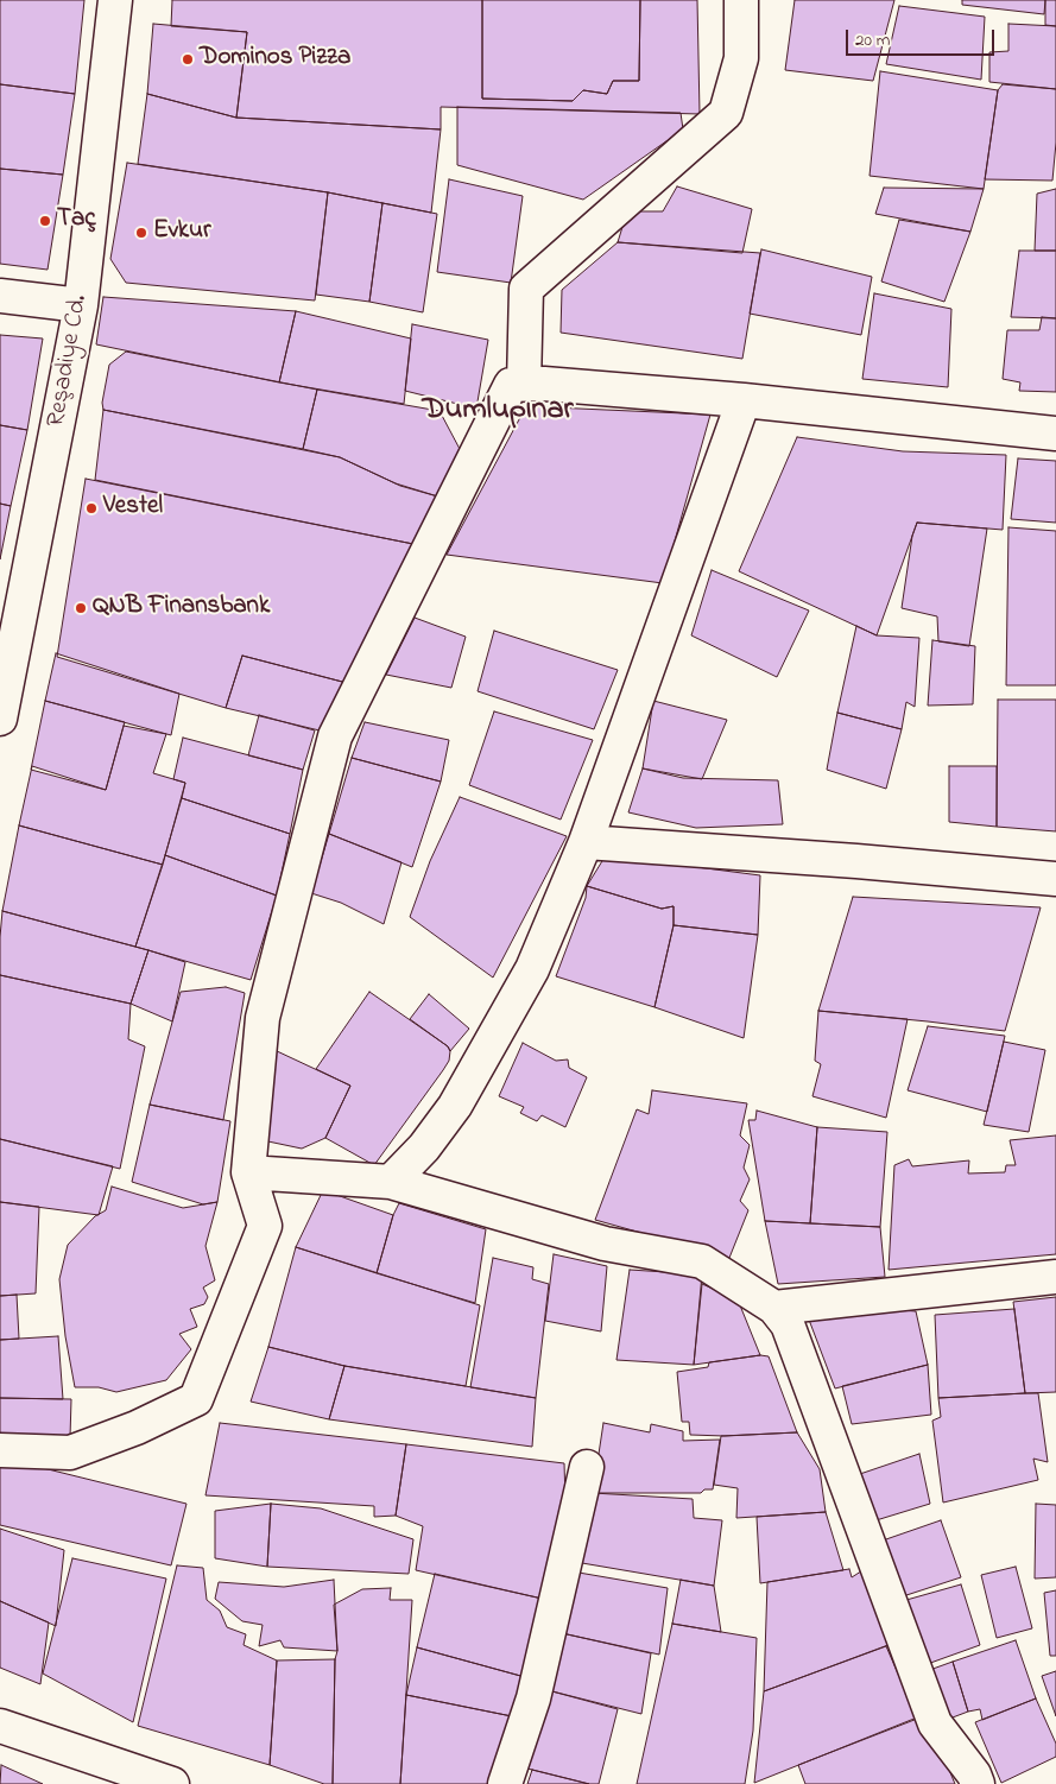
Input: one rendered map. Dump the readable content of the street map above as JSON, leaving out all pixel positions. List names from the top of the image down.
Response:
{
  "streets": {
    "street": ["Reşadiye Cd."]
  },
  "districts": ["Dumlupınar"],
  "places": [
    "Dominos Pizza",
    "Taç",
    "Evkur",
    "Vestel",
    "QNB Finansbank"
  ],
  "scale_bar": "20 m"
}
